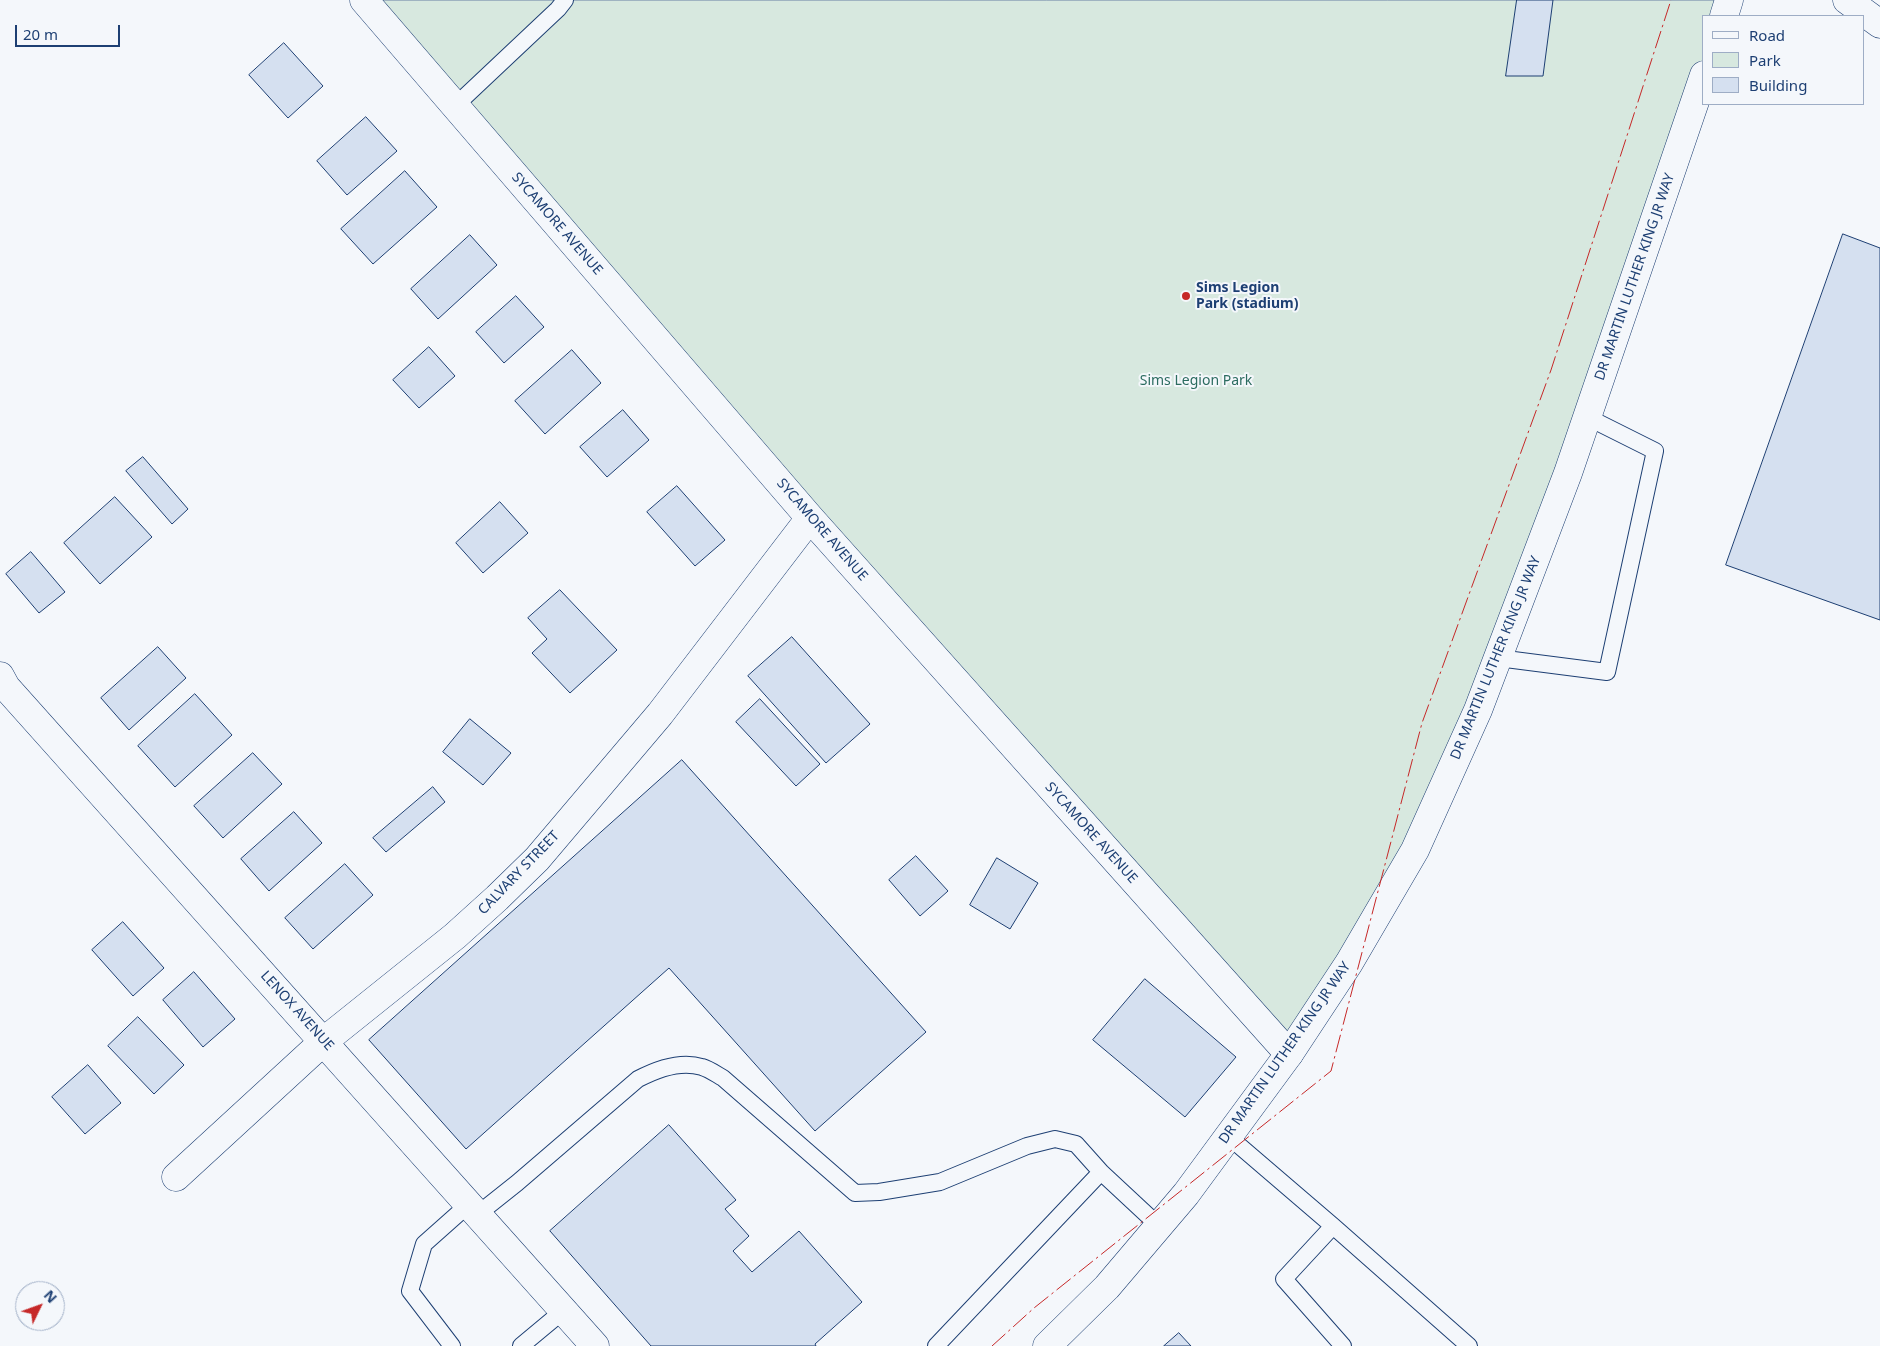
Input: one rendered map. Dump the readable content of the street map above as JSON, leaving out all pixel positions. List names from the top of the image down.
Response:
{
  "streets": {
    "street": [
      "SYCAMORE AVENUE",
      "DR MARTIN LUTHER KING JR WAY",
      "CALVARY STREET",
      "LENOX AVENUE"
    ]
  },
  "crossings": [
    ["SYCAMORE AVENUE", "DR MARTIN LUTHER KING JR WAY"],
    ["SYCAMORE AVENUE", "CALVARY STREET"],
    ["CALVARY STREET", "LENOX AVENUE"]
  ],
  "parks": ["Sims Legion Park"],
  "places": ["Sims Legion Park (stadium)"],
  "legend": ["Road", "Park", "Building"],
  "scale_bar": "20 m",
  "north": "top right"
}
